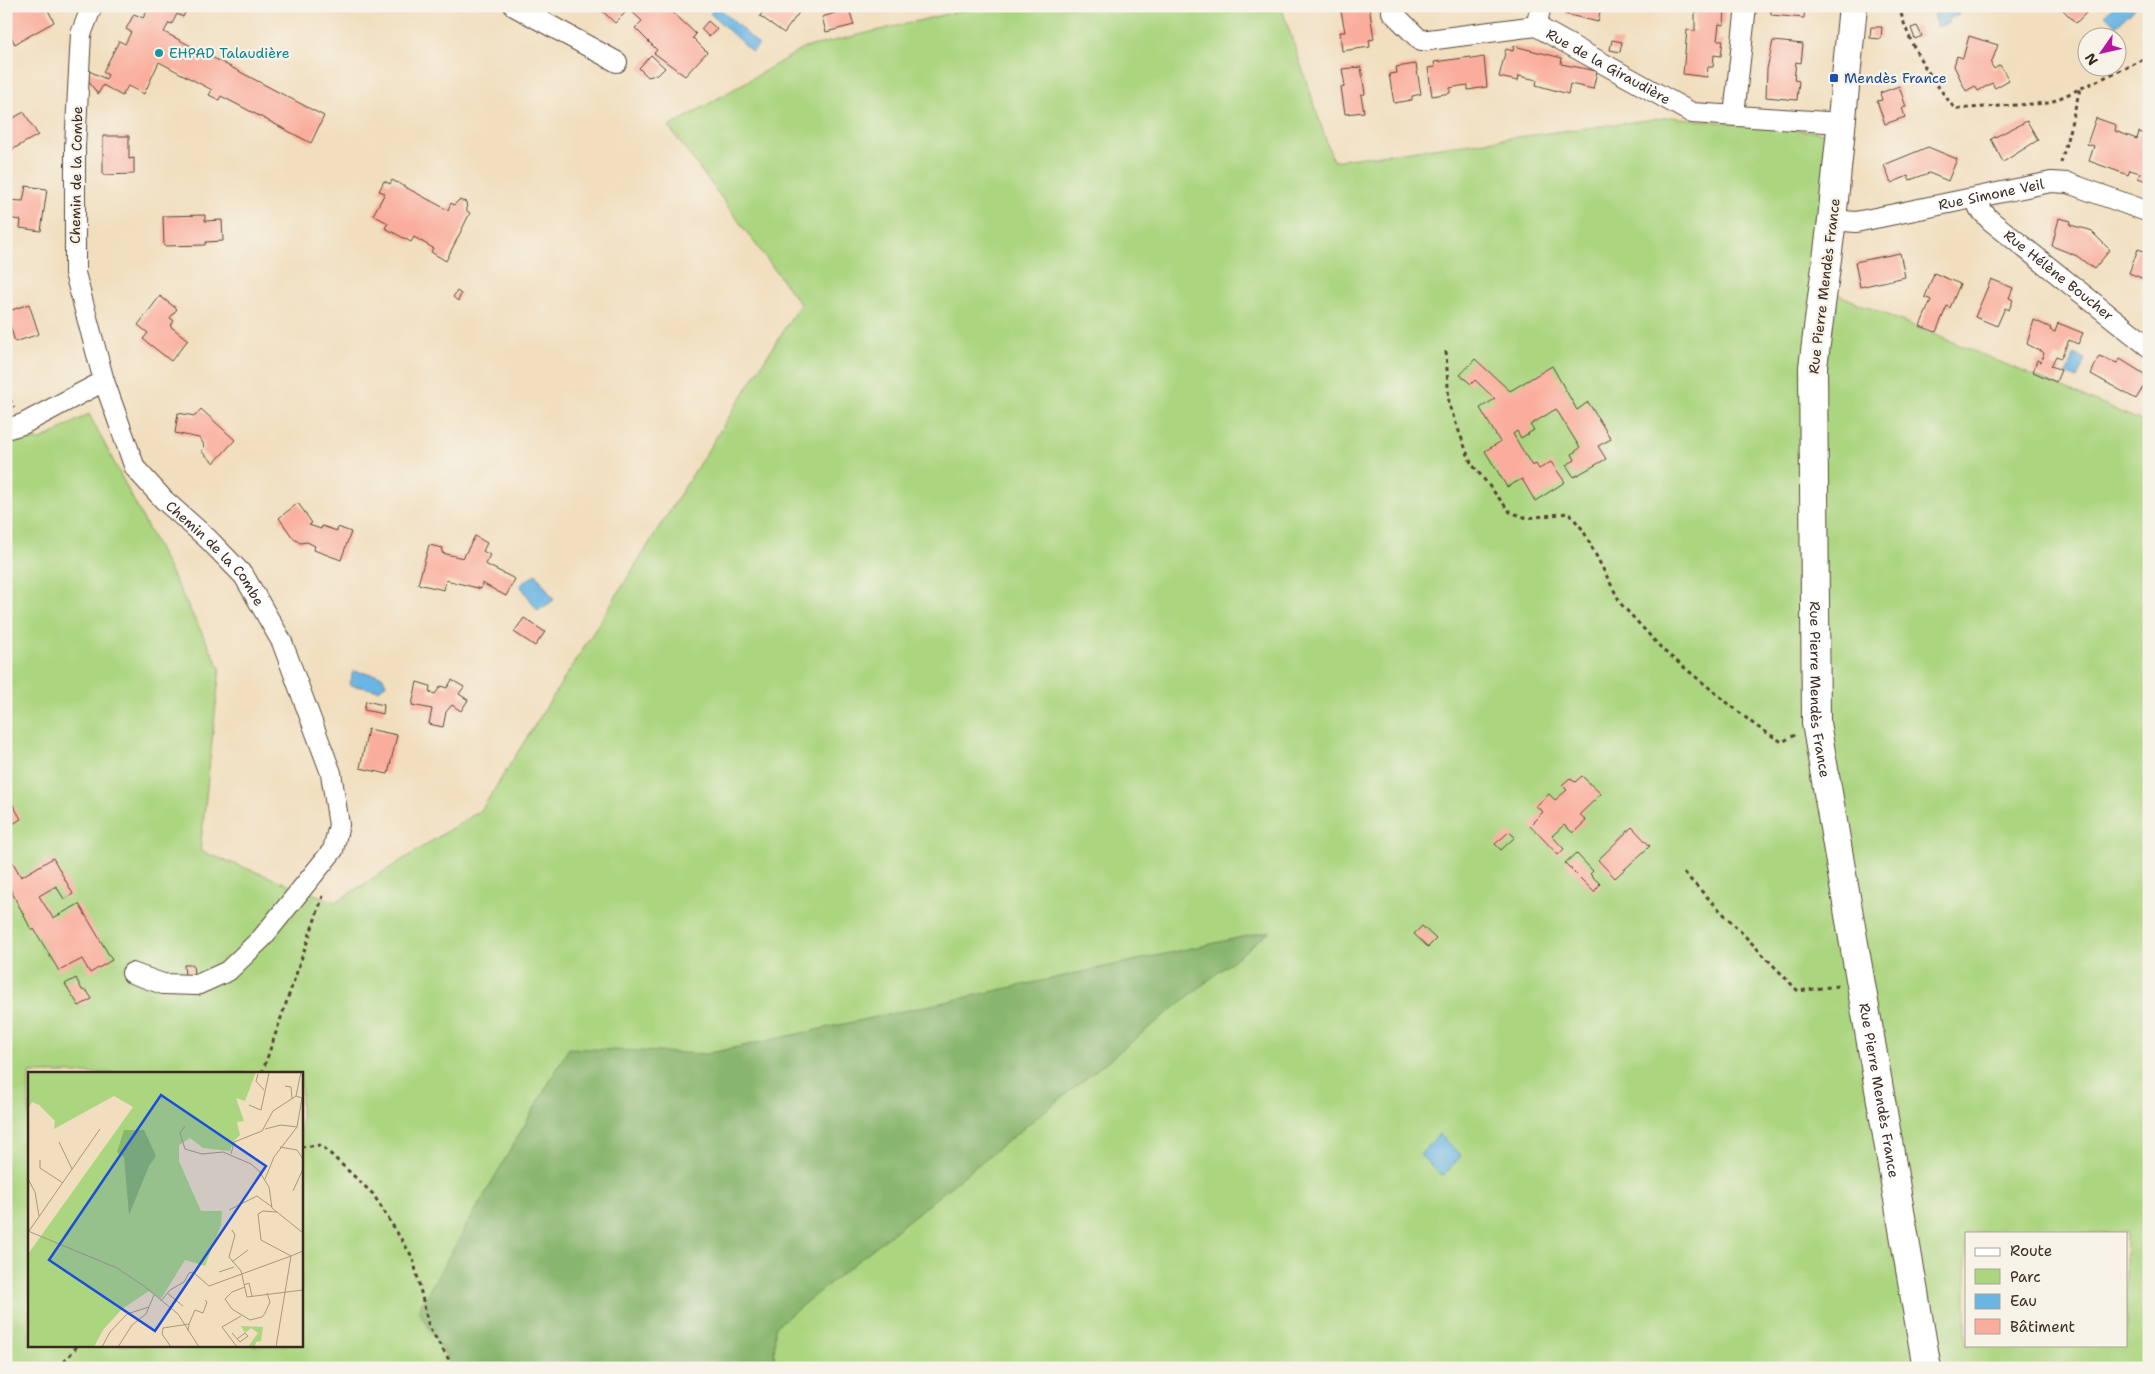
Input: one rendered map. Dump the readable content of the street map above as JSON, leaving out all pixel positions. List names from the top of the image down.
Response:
{
  "streets": {
    "street": [
      "Rue de la Giraudière",
      "Chemin de la Combe",
      "Rue Simone Veil",
      "Rue Hélène Boucher",
      "Rue Pierre Mendès France"
    ]
  },
  "crossings": [
    ["Rue de la Giraudière", "Rue Pierre Mendès France"],
    ["Rue Simone Veil", "Rue Hélène Boucher"],
    ["Rue Simone Veil", "Rue Pierre Mendès France"]
  ],
  "places": {
    "other": ["EHPAD Talaudière"],
    "transit": ["Mendès France"]
  },
  "legend": [
    "Route",
    "Parc",
    "Eau",
    "Bâtiment"
  ],
  "north": "bottom left"
}
